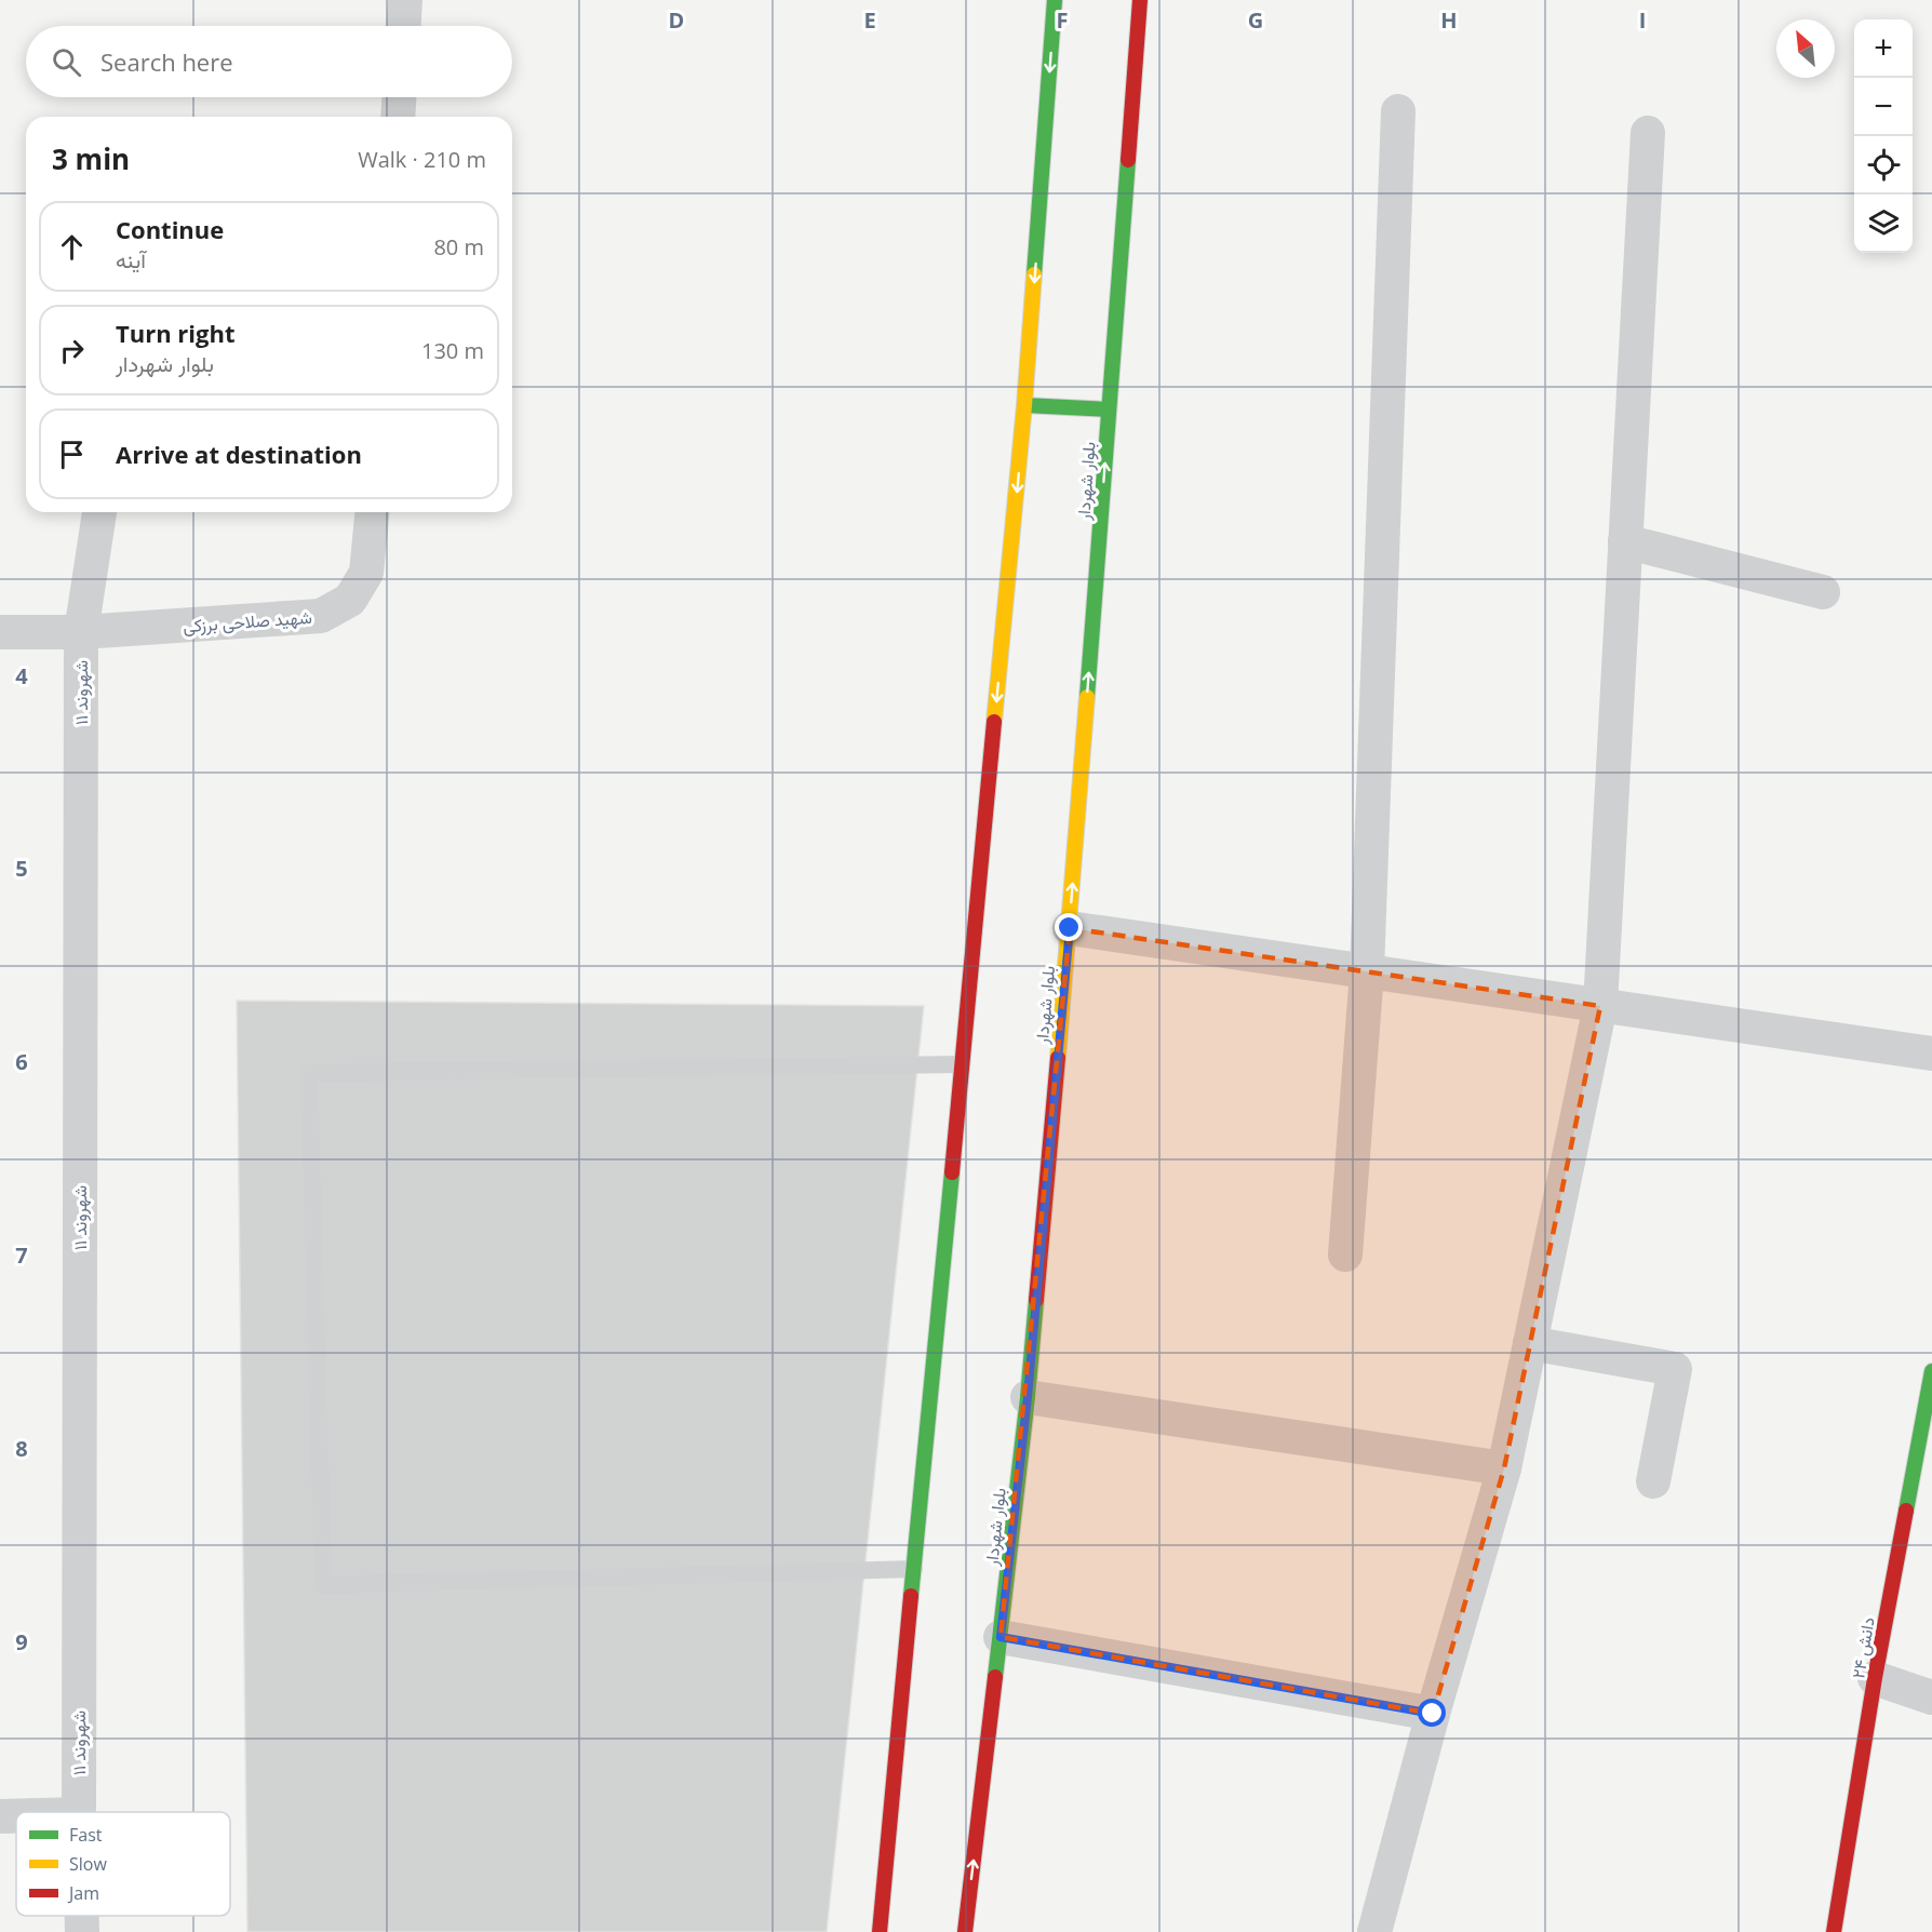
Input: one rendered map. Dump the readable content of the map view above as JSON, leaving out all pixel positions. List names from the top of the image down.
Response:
{
  "streets": {
    "street": [
      "بلوار شهردار",
      "شهید صلاحی برزکی",
      "شهروند ۱۱",
      "دانش ۲۴"
    ]
  },
  "crossings": [
    ["شهید صلاحی برزکی", "شهروند ۱۱"]
  ],
  "legend": ["Fast", "Slow", "Jam"],
  "north": "top left",
  "page": {
    "map_buttons": ["+", "−"],
    "search": "Search here",
    "heading": ["3 min", "Walk · 210 m"],
    "list": [
      ["Continue", "آینه", "80 m"],
      ["Turn right", "بلوار شهردار", "130 m"],
      "Arrive at destination"
    ]
  },
  "grid": {
    "columns": [
      "D",
      "E",
      "F",
      "G",
      "H",
      "I"
    ],
    "rows": [
      "4",
      "5",
      "6",
      "7",
      "8",
      "9"
    ]
  }
}
